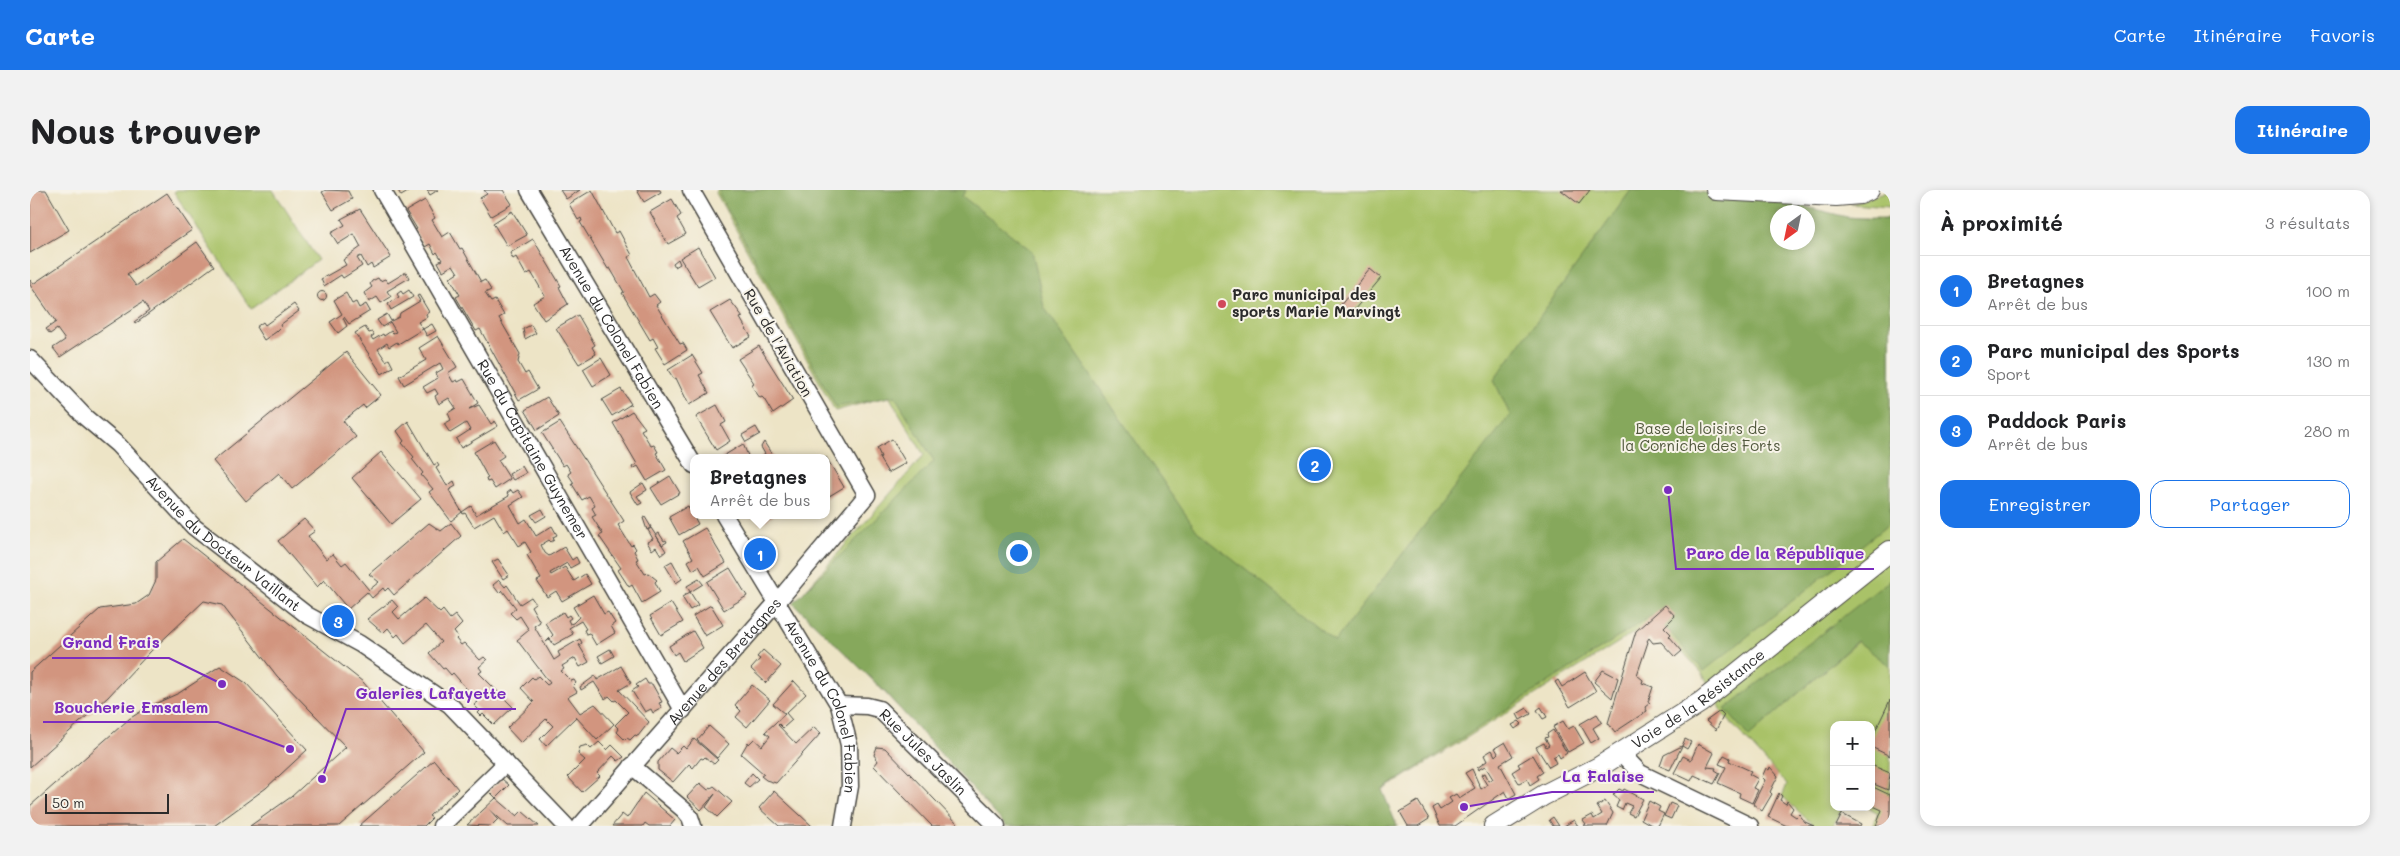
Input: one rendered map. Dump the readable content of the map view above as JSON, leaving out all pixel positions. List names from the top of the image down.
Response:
{
  "streets": {
    "street": [
      "Avenue du Colonel Fabien",
      "Rue de l'Aviation",
      "Rue du Capitaine Guynemer",
      "Avenue du Docteur Vaillant",
      "Avenue des Bretagnes",
      "Voie de la Résistance",
      "Rue Jules Jaslin"
    ]
  },
  "crossings": [
    ["Avenue du Colonel Fabien", "Avenue des Bretagnes"],
    ["Avenue du Colonel Fabien", "Rue Jules Jaslin"],
    ["Rue de l'Aviation", "Avenue des Bretagnes"],
    ["Rue du Capitaine Guynemer", "Avenue des Bretagnes"]
  ],
  "parks": ["Base de loisirs de la Corniche des Forts"],
  "places": [
    "Parc municipal des sports Marie Marvingt",
    "Parc de la République",
    "Grand Frais",
    "Boucherie Emsalem",
    "Galeries Lafayette",
    "La Falaise"
  ],
  "scale_bar": "50 m",
  "north": "bottom left",
  "page": {
    "header": "Carte",
    "nav": ["Carte", "Itinéraire", "Favoris"],
    "buttons": [
      "Itinéraire",
      ["Enregistrer", "Partager"]
    ],
    "title": "Nous trouver",
    "heading": ["À proximité", "3 résultats"],
    "list": [
      {
        "mark": "1",
        "name": "Bretagnes",
        "note": "Arrêt de bus",
        "value": "100 m"
      },
      {
        "mark": "2",
        "name": "Parc municipal des Sports",
        "note": "Sport",
        "value": "130 m"
      },
      {
        "mark": "3",
        "name": "Paddock Paris",
        "note": "Arrêt de bus",
        "value": "280 m"
      }
    ],
    "pins": ["2", "1", "3"],
    "popup": ["Bretagnes", "Arrêt de bus"],
    "map_buttons": ["+", "−"],
    "scale": "50 m"
  }
}
